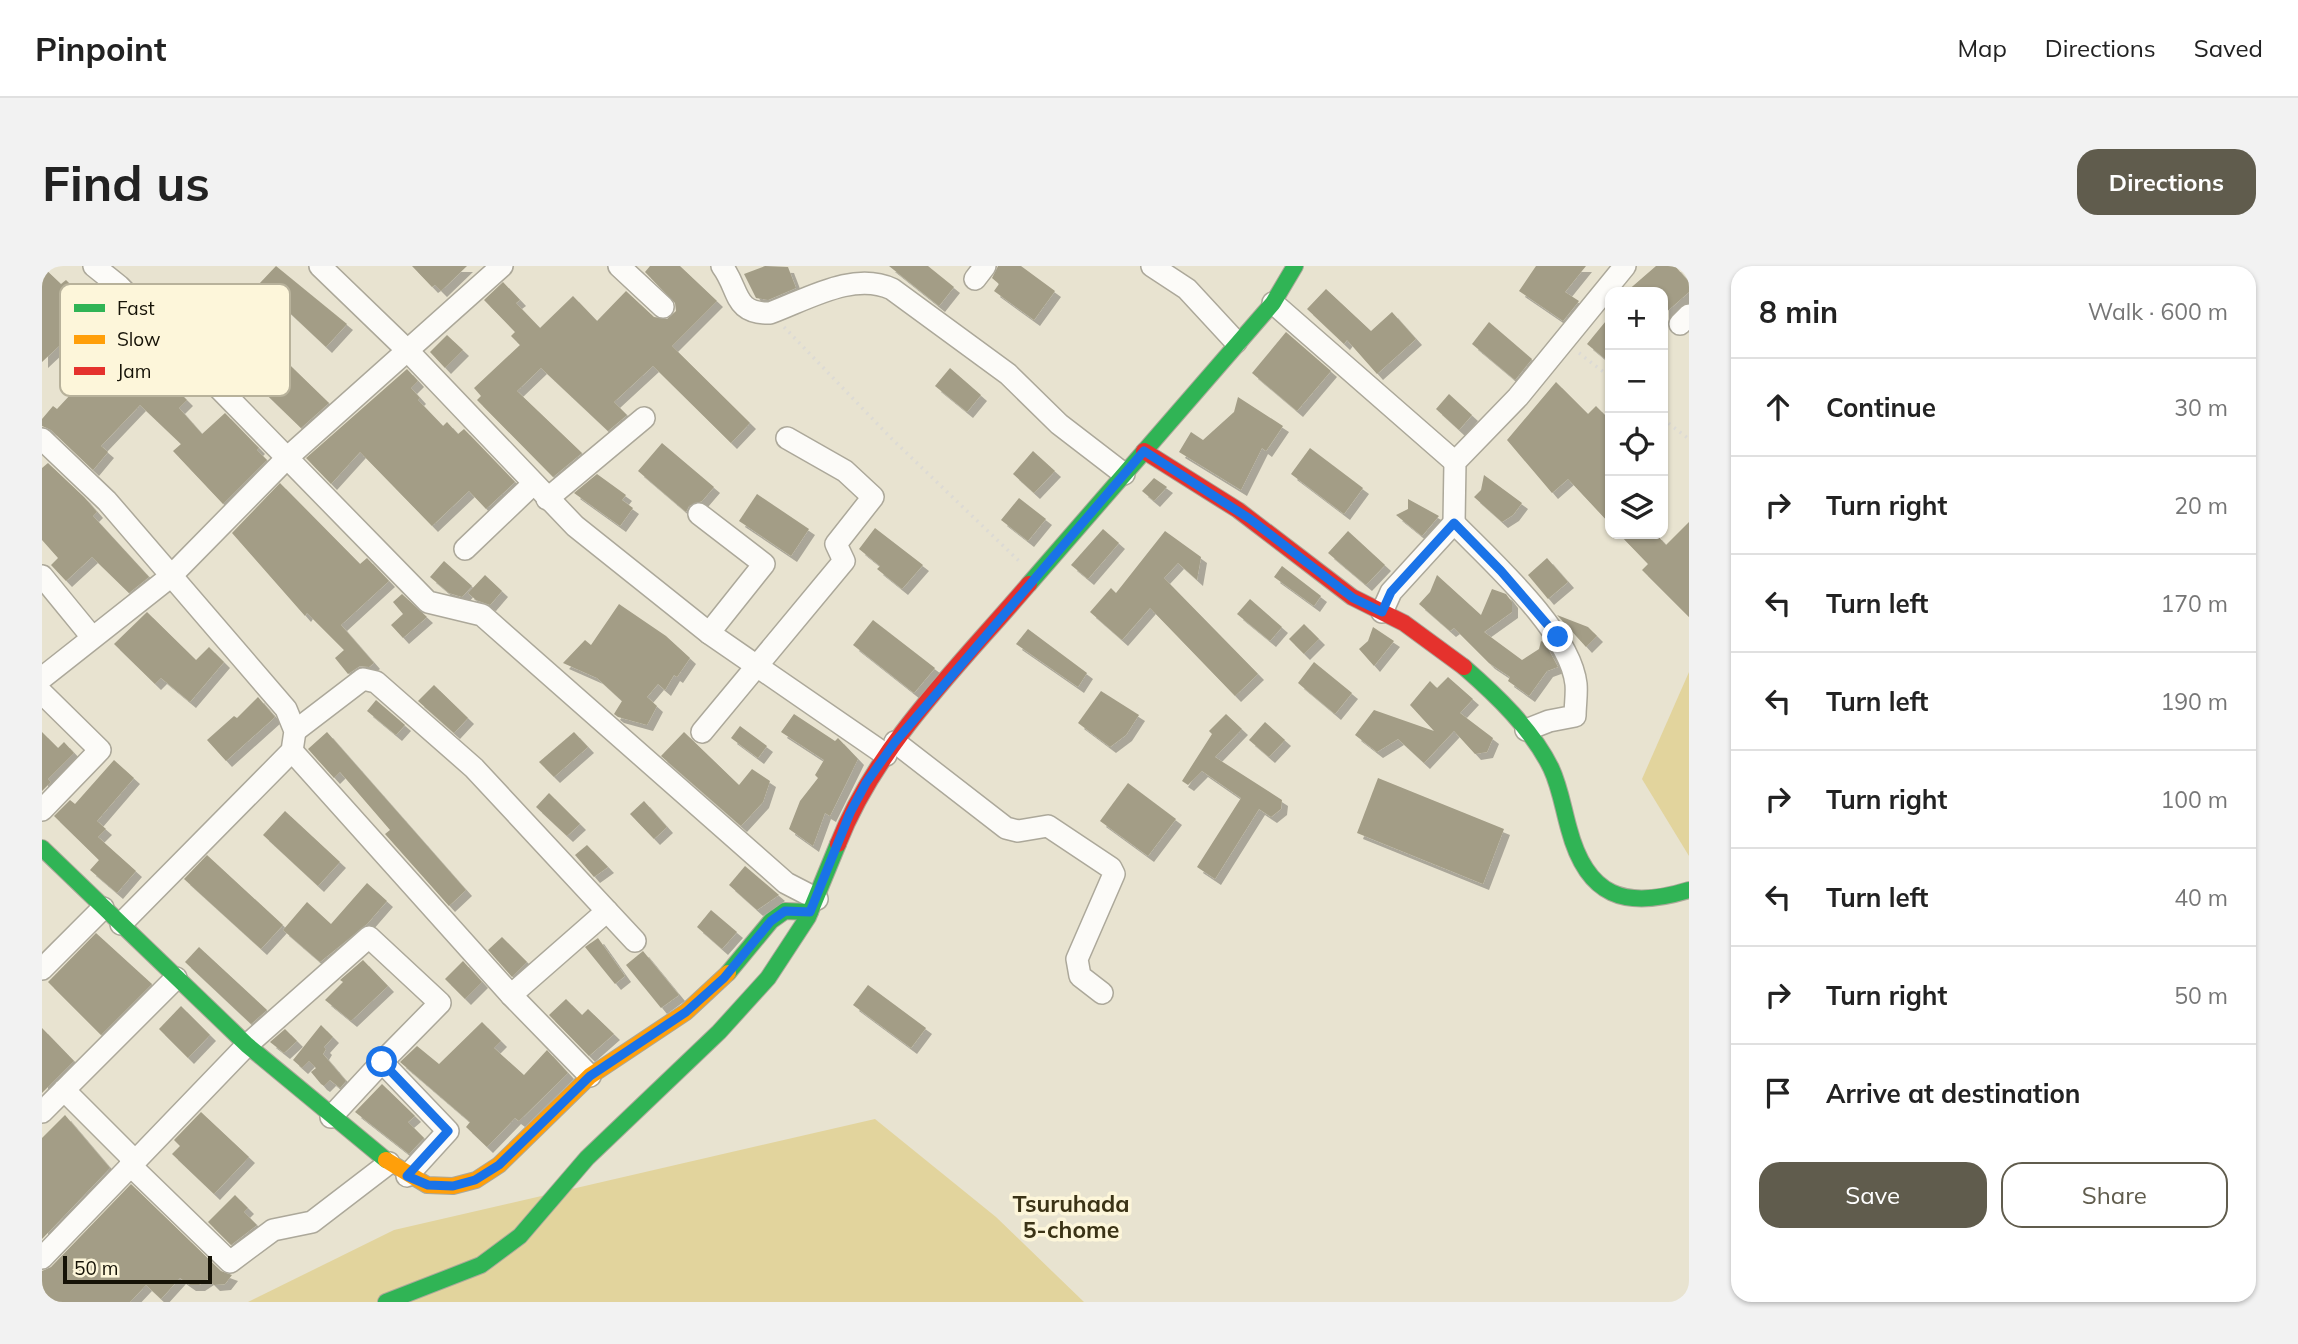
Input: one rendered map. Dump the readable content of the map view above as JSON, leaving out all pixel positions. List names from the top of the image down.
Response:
{
  "districts": ["Tsuruhada 5-chome"],
  "legend": ["Fast", "Slow", "Jam"],
  "scale_bar": "50 m",
  "page": {
    "header": "Pinpoint",
    "nav": ["Map", "Directions", "Saved"],
    "buttons": [
      "Directions",
      ["Save", "Share"]
    ],
    "title": "Find us",
    "heading": ["8 min", "Walk · 600 m"],
    "map_buttons": ["+", "−"],
    "list": [
      ["Continue", "30 m"],
      ["Turn right", "20 m"],
      ["Turn left", "170 m"],
      ["Turn left", "190 m"],
      ["Turn right", "100 m"],
      ["Turn left", "40 m"],
      ["Turn right", "50 m"],
      "Arrive at destination"
    ],
    "scale": "50 m"
  }
}
